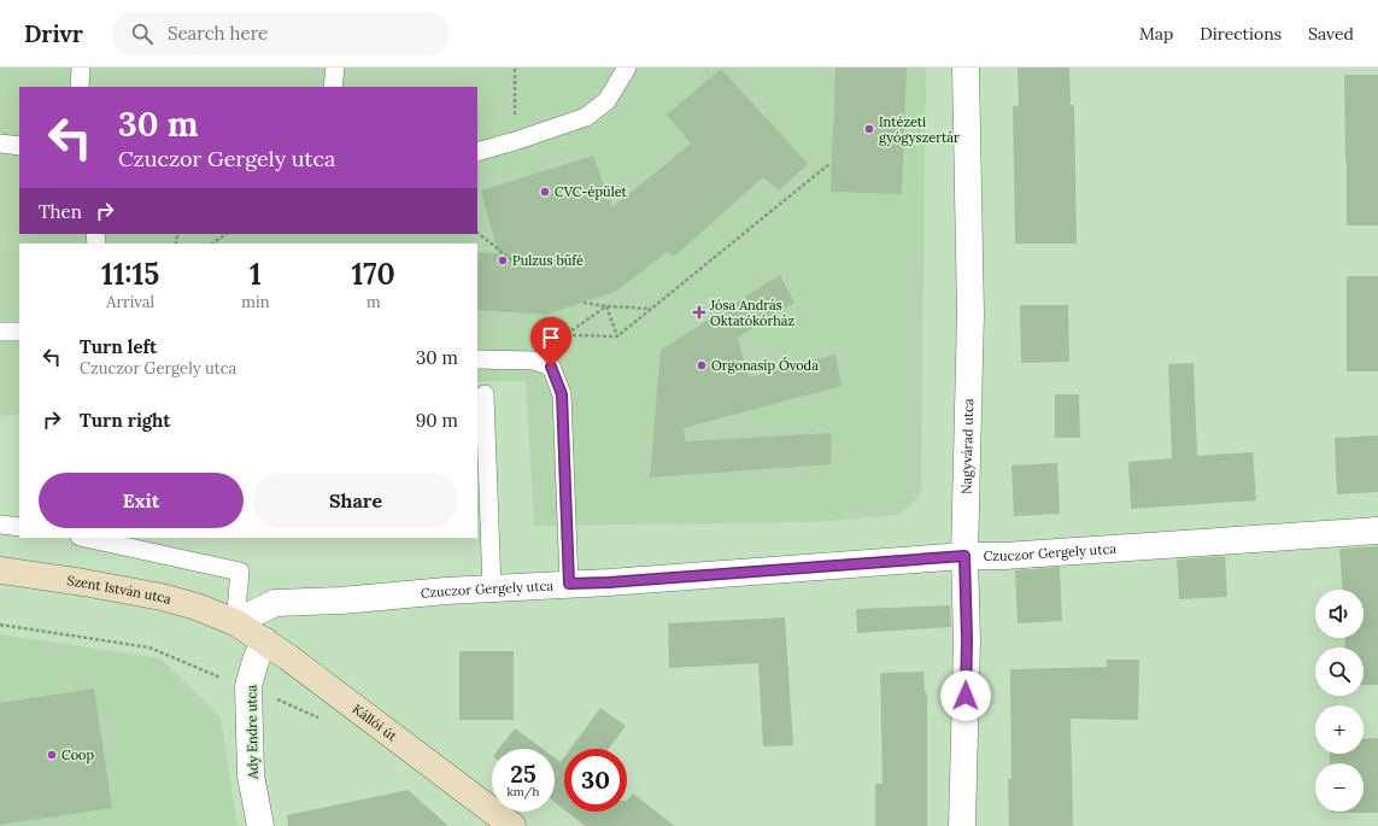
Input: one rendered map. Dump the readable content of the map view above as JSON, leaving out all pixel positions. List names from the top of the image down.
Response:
{
  "streets": {
    "main road": ["Szent István utca", "Kállói út"],
    "street": ["Nagyvárad utca", "Czuczor Gergely utca", "Ady Endre utca"]
  },
  "crossings": [
    ["Nagyvárad utca", "Czuczor Gergely utca"],
    ["Czuczor Gergely utca", "Szent István utca"],
    ["Czuczor Gergely utca", "Kállói út"],
    ["Szent István utca", "Kállói út"],
    ["Kállói út", "Ady Endre utca"]
  ],
  "places": {
    "other": [
      "Intézeti gyógyszertár",
      "CVC-épület",
      "Pulzus büfé",
      "Orgonasíp Óvoda",
      "Coop"
    ],
    "health": ["Jósa András Oktatókórház"]
  },
  "page": {
    "header": "Drivr",
    "search": "Search here",
    "nav": ["Map", "Directions", "Saved"],
    "turn": ["30 m", "Czuczor Gergely utca"],
    "then": "Then",
    "eta": [
      "11:15",
      "Arrival",
      "1",
      "min",
      "170",
      "m"
    ],
    "list": [
      {
        "name": "Turn left",
        "note": "Czuczor Gergely utca",
        "value": "30 m"
      },
      {
        "name": "Turn right",
        "value": "90 m"
      }
    ],
    "buttons": ["Exit", "Share"],
    "map_buttons": ["+", "−"],
    "speed": "25 km/h",
    "limit": "30"
  }
}
